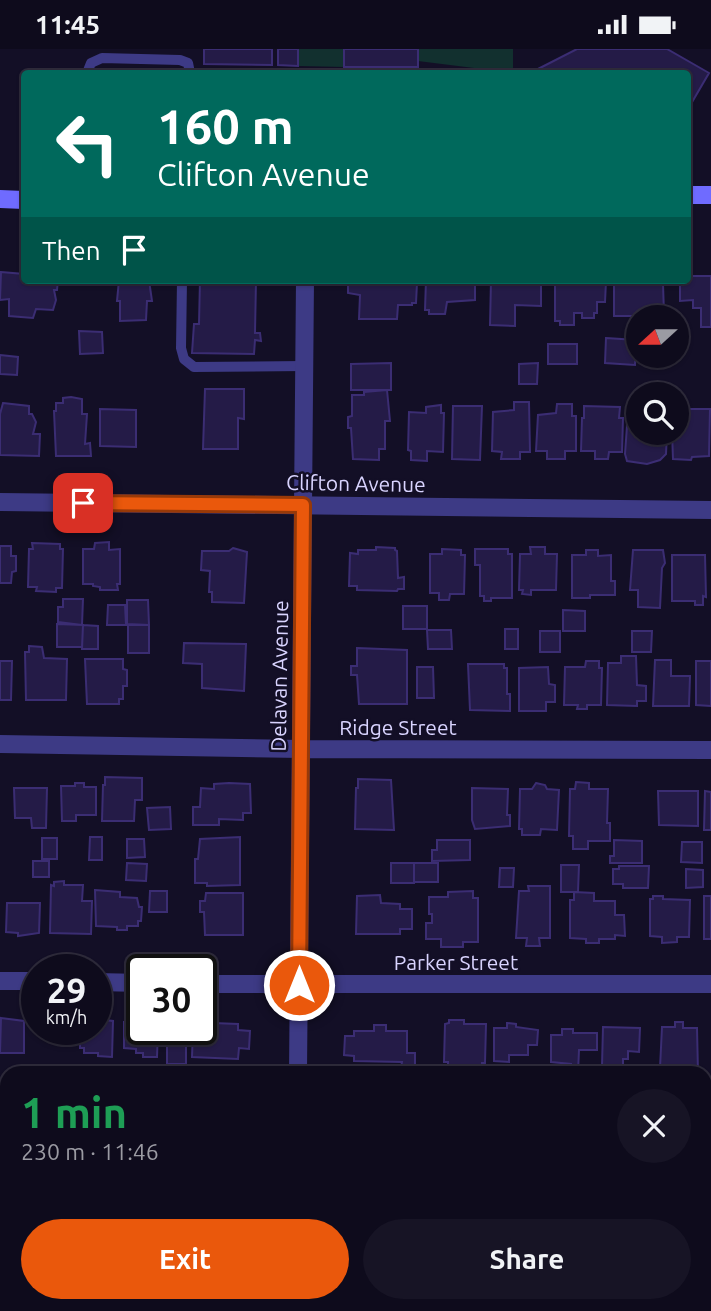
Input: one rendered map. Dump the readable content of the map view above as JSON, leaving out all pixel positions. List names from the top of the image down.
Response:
{
  "streets": {
    "street": [
      "Clifton Avenue",
      "Delavan Avenue",
      "Ridge Street",
      "Parker Street"
    ]
  },
  "crossings": [
    ["Clifton Avenue", "Delavan Avenue"],
    ["Delavan Avenue", "Ridge Street"],
    ["Delavan Avenue", "Parker Street"]
  ],
  "north": "left",
  "page": {
    "status": "11:45",
    "turn": ["160 m", "Clifton Avenue"],
    "then": "Then",
    "speed": "29 km/h",
    "limit": "30",
    "heading": ["1 min", "230 m · 11:46"],
    "buttons": ["Exit", "Share"]
  }
}
